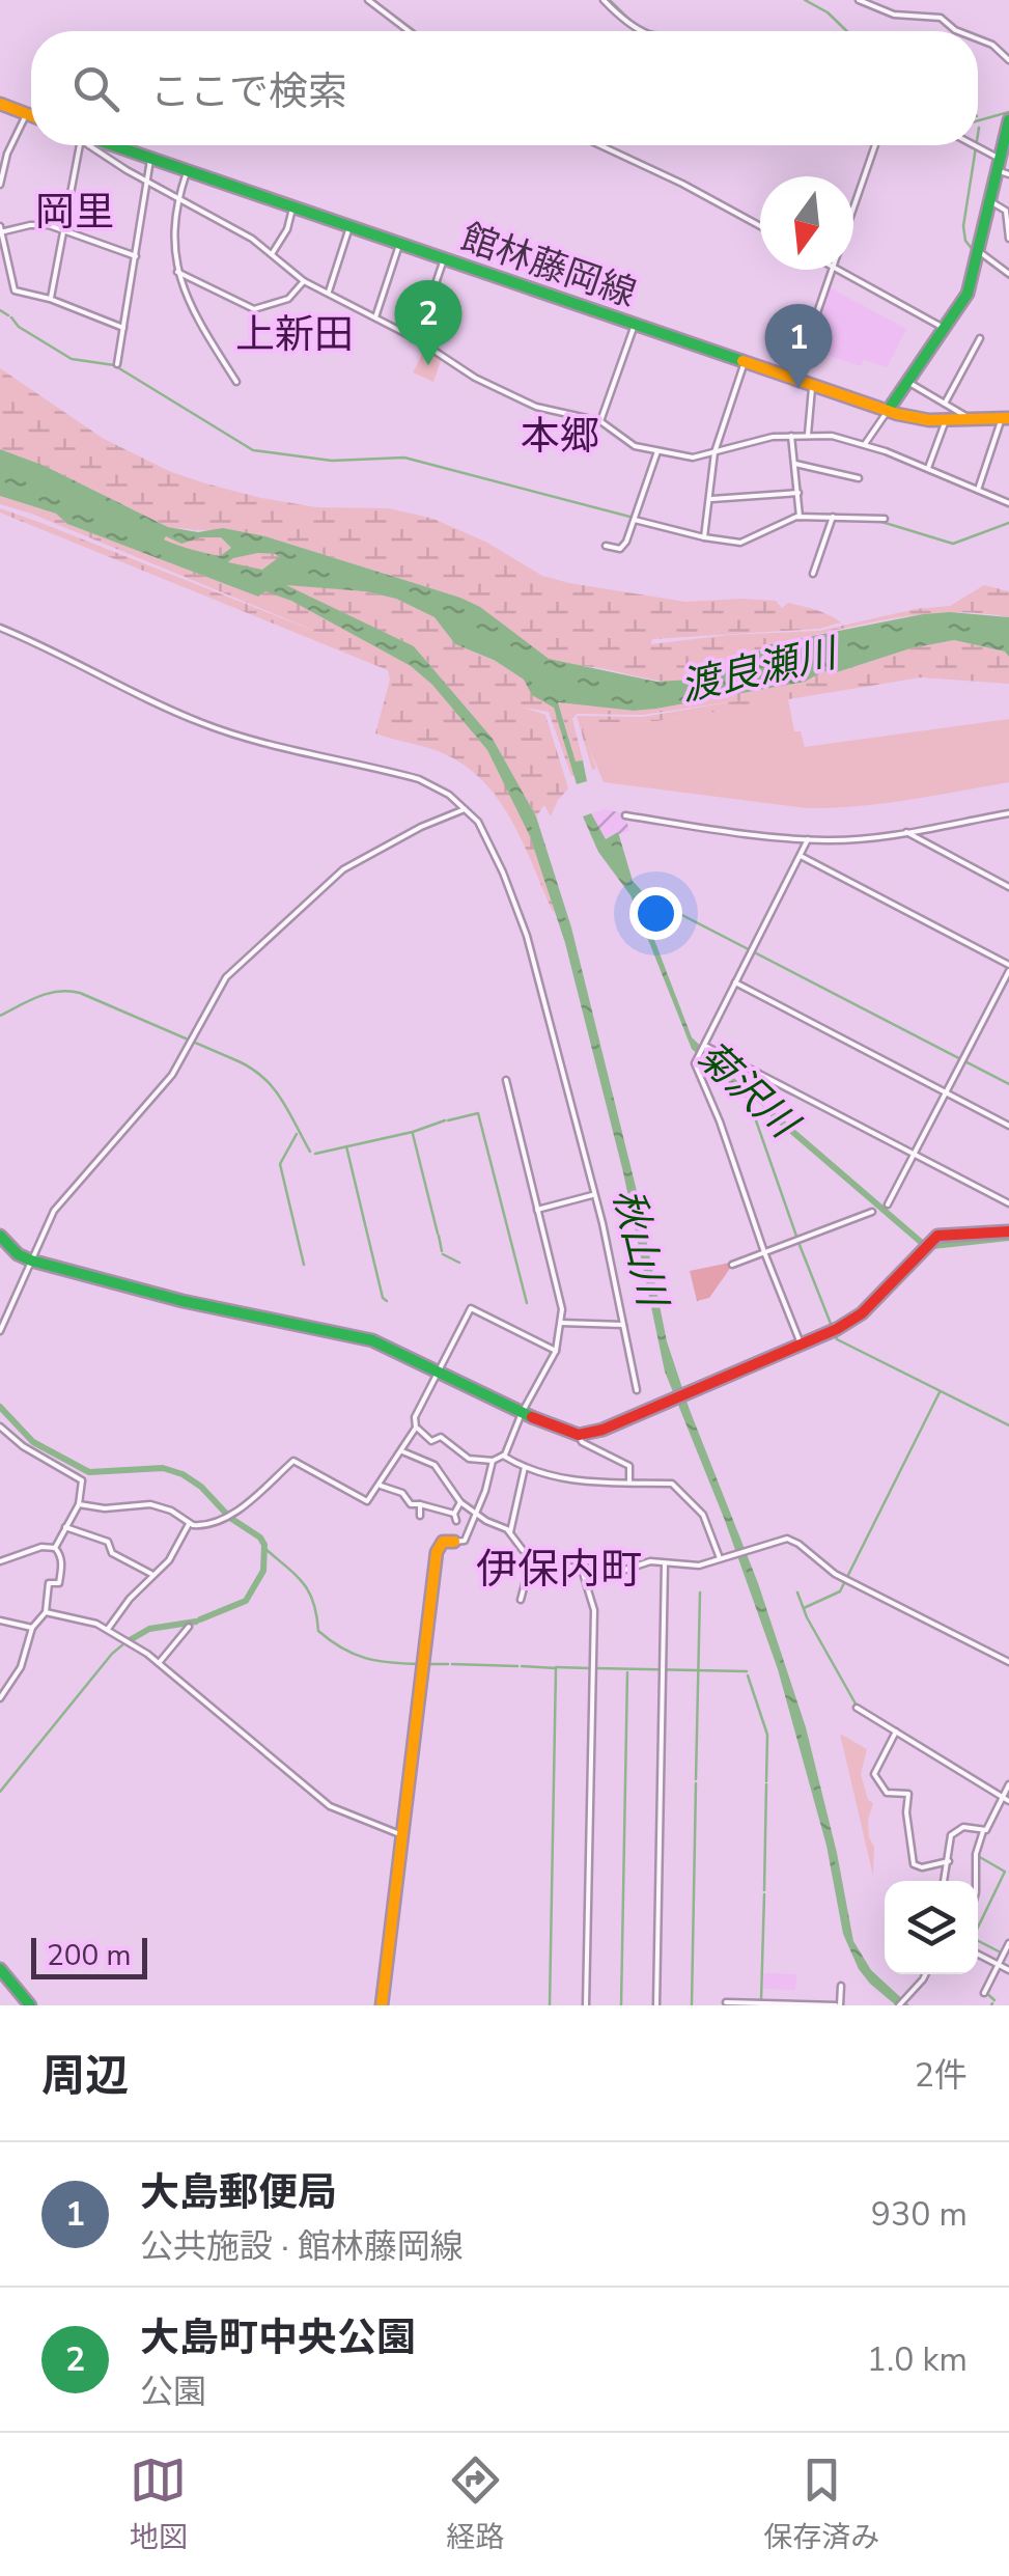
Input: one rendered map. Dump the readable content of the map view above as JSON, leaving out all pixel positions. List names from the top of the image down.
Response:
{
  "streets": {
    "street": ["館林藤岡線"]
  },
  "districts": [
    "岡里",
    "上新田",
    "本郷",
    "伊保内町"
  ],
  "water": ["渡良瀬川", "菊沢川", "秋山川"],
  "scale_bar": "200 m",
  "north": "bottom",
  "page": {
    "search": "ここで検索",
    "pins": ["2", "1"],
    "scale": "200 m",
    "heading": ["周辺", "2件"],
    "list": [
      {
        "mark": "1",
        "name": "大島郵便局",
        "note": "公共施設 · 館林藤岡線",
        "value": "930 m"
      },
      {
        "mark": "2",
        "name": "大島町中央公園",
        "note": "公園",
        "value": "1.0 km"
      }
    ],
    "nav": ["地図", "経路", "保存済み"]
  }
}
